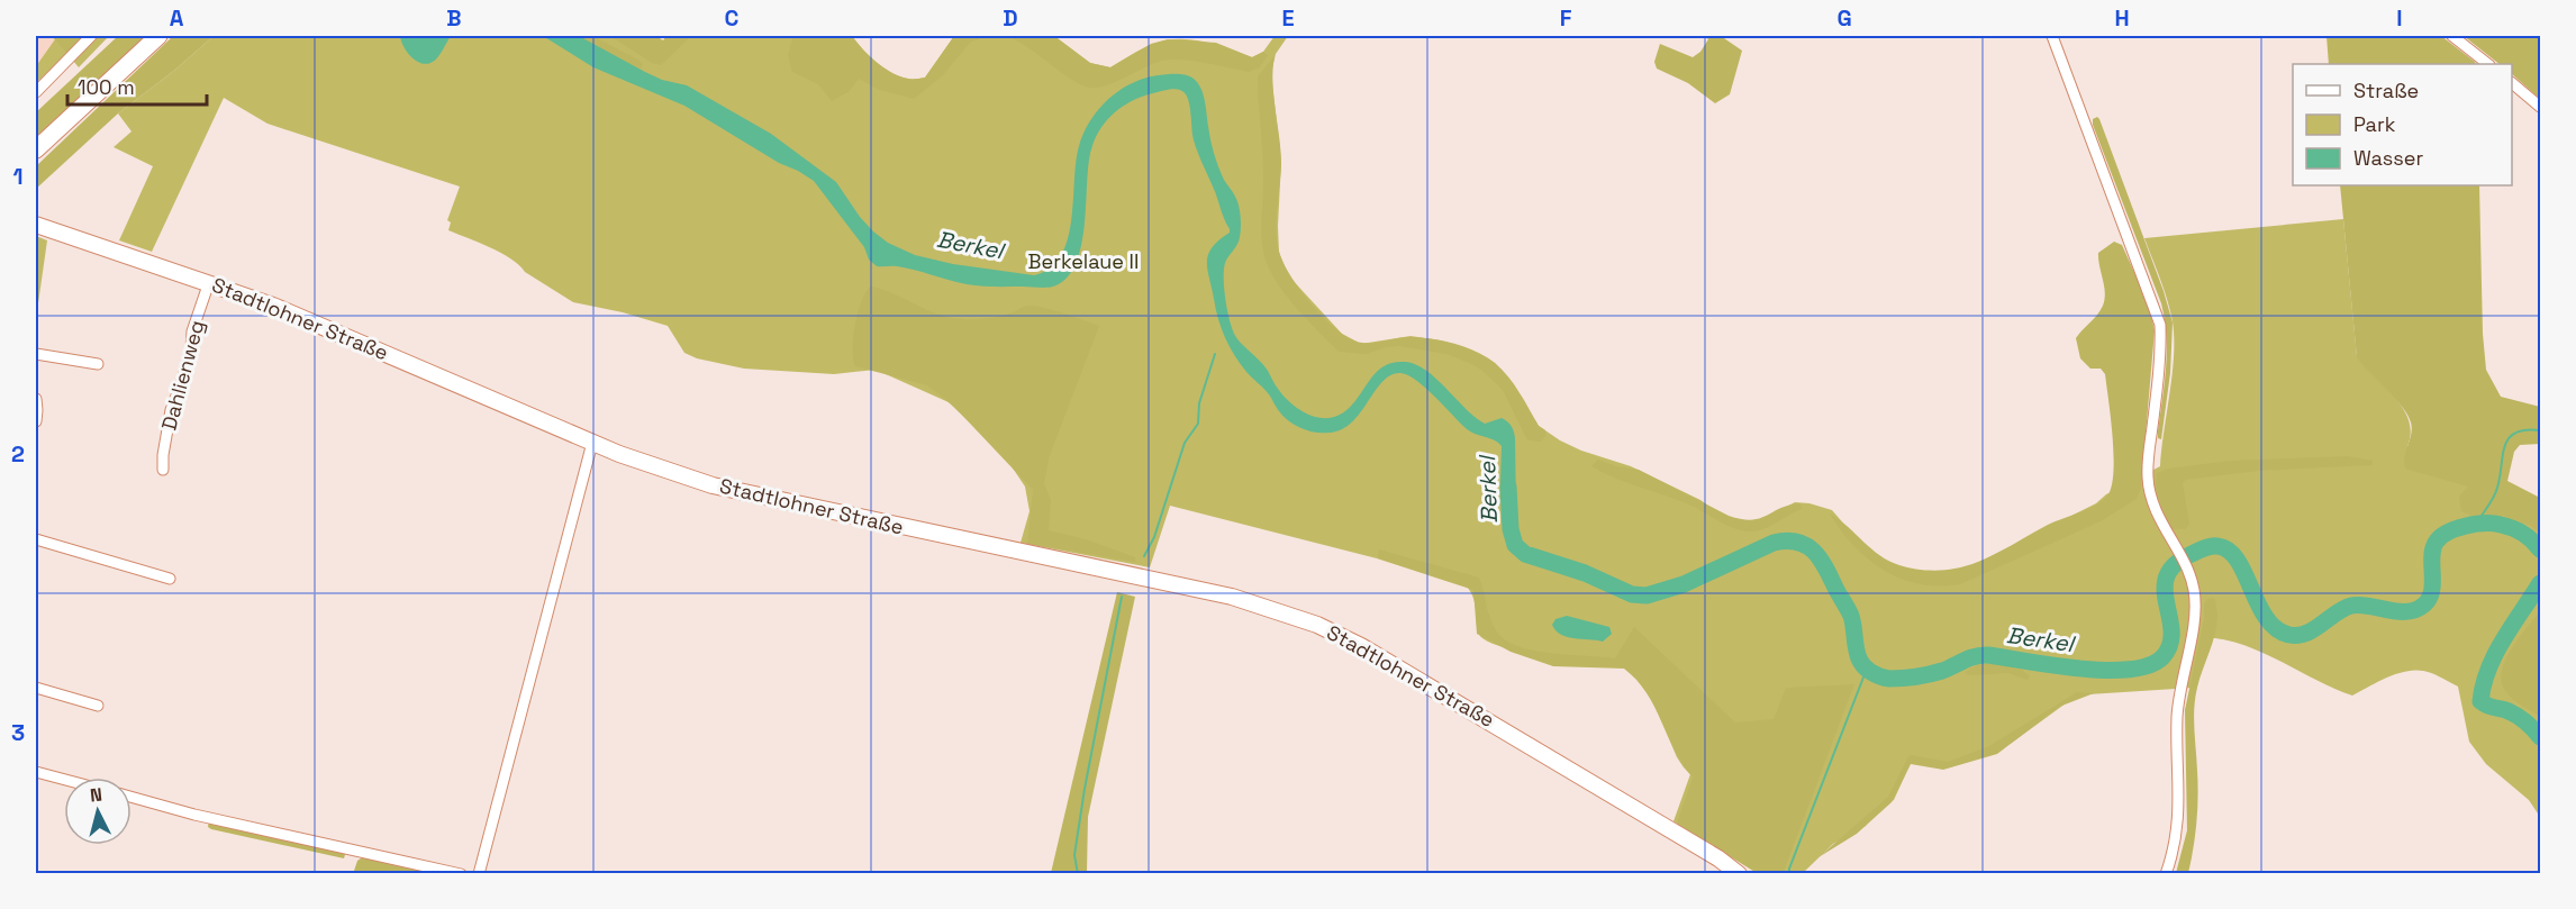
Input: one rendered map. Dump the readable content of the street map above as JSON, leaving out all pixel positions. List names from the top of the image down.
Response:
{
  "streets": {
    "street": ["Stadtlohner Straße", "Dahlienweg"]
  },
  "crossings": [
    ["Stadtlohner Straße", "Dahlienweg"]
  ],
  "water": ["Berkel"],
  "parks": ["Berkelaue II"],
  "legend": ["Straße", "Park", "Wasser"],
  "scale_bar": "100 m",
  "north": "top",
  "grid": {
    "columns": [
      "A",
      "B",
      "C",
      "D",
      "E",
      "F",
      "G",
      "H",
      "I"
    ],
    "rows": ["1", "2", "3"]
  }
}
